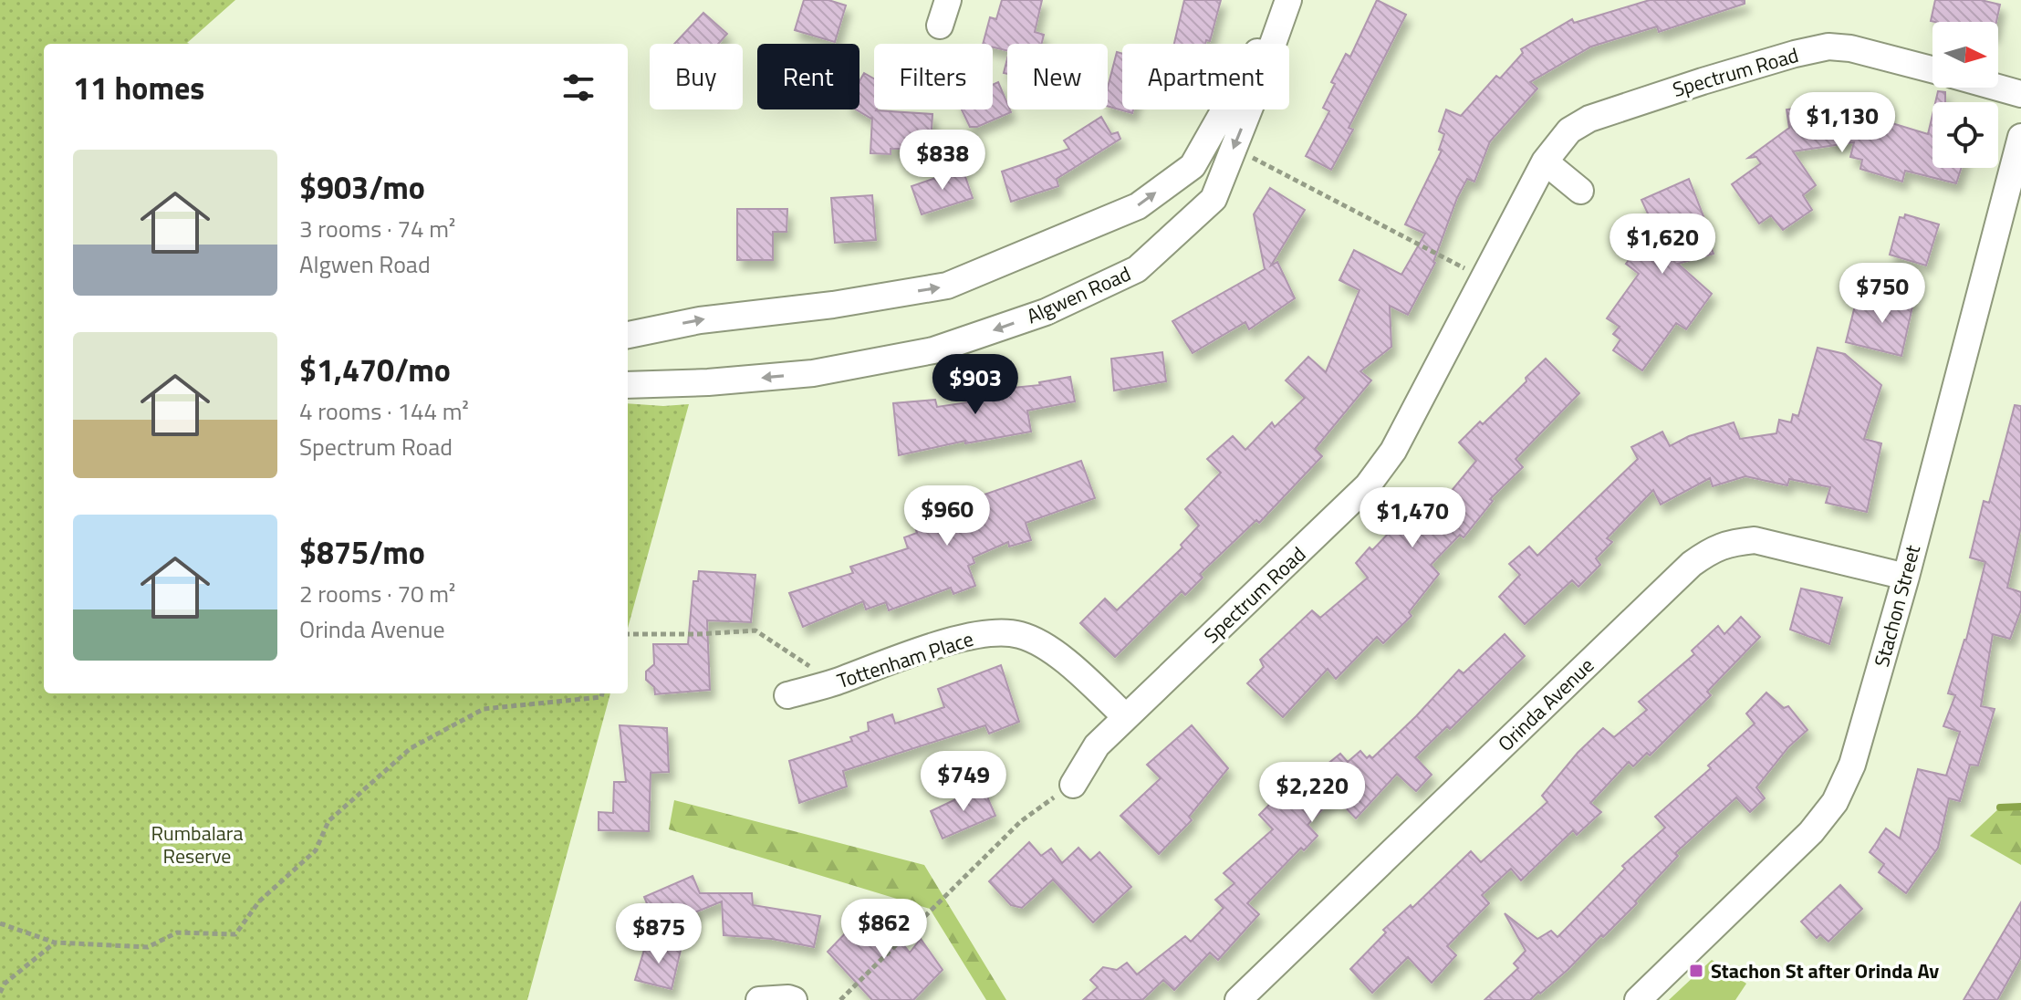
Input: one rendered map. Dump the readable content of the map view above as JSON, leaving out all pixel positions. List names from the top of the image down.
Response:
{
  "streets": {
    "street": [
      "Spectrum Road",
      "Algwen Road",
      "Stachon Street",
      "Tottenham Place",
      "Orinda Avenue"
    ]
  },
  "crossings": [
    ["Spectrum Road", "Tottenham Place"],
    ["Stachon Street", "Orinda Avenue"]
  ],
  "parks": ["Rumbalara Reserve"],
  "places": {
    "transit": ["Stachon St after Orinda Av"]
  },
  "north": "right",
  "page": {
    "chip": [
      "Buy",
      "Rent",
      "Filters",
      "New",
      "Apartment"
    ],
    "heading": "11 homes",
    "price": [
      "$1,130",
      "$838",
      "$1,620",
      "$750",
      "$903",
      "$960",
      "$1,470",
      "$749",
      "$2,220",
      "$862",
      "$875"
    ],
    "list": [
      {
        "name": "$903/mo",
        "note": "3 rooms · 74 m² · Algwen Road"
      },
      {
        "name": "$1,470/mo",
        "note": "4 rooms · 144 m² · Spectrum Road"
      },
      {
        "name": "$875/mo",
        "note": "2 rooms · 70 m² · Orinda Avenue"
      }
    ]
  }
}
